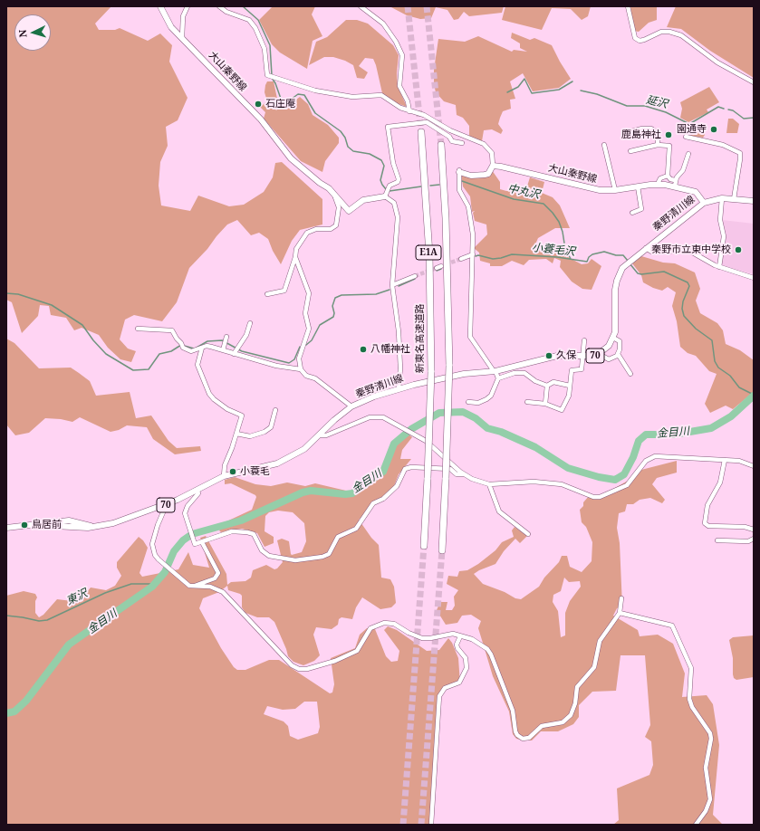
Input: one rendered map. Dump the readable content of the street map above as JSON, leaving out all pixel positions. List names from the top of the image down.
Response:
{
  "streets": {
    "highway": ["E1A", "新東名高速道路"],
    "main road": ["大山秦野線", "秦野清川線", "70"]
  },
  "crossings": [
    ["大山秦野線", "秦野清川線"],
    ["秦野清川線", "70"]
  ],
  "water": [
    "延沢",
    "中丸沢",
    "小蓑毛沢",
    "金目川",
    "東沢"
  ],
  "places": [
    "石庄庵",
    "園通寺",
    "鹿島神社",
    "秦野市立東中学校",
    "八幡神社",
    "久保",
    "小蓑毛",
    "鳥居前"
  ],
  "north": "left"
}
